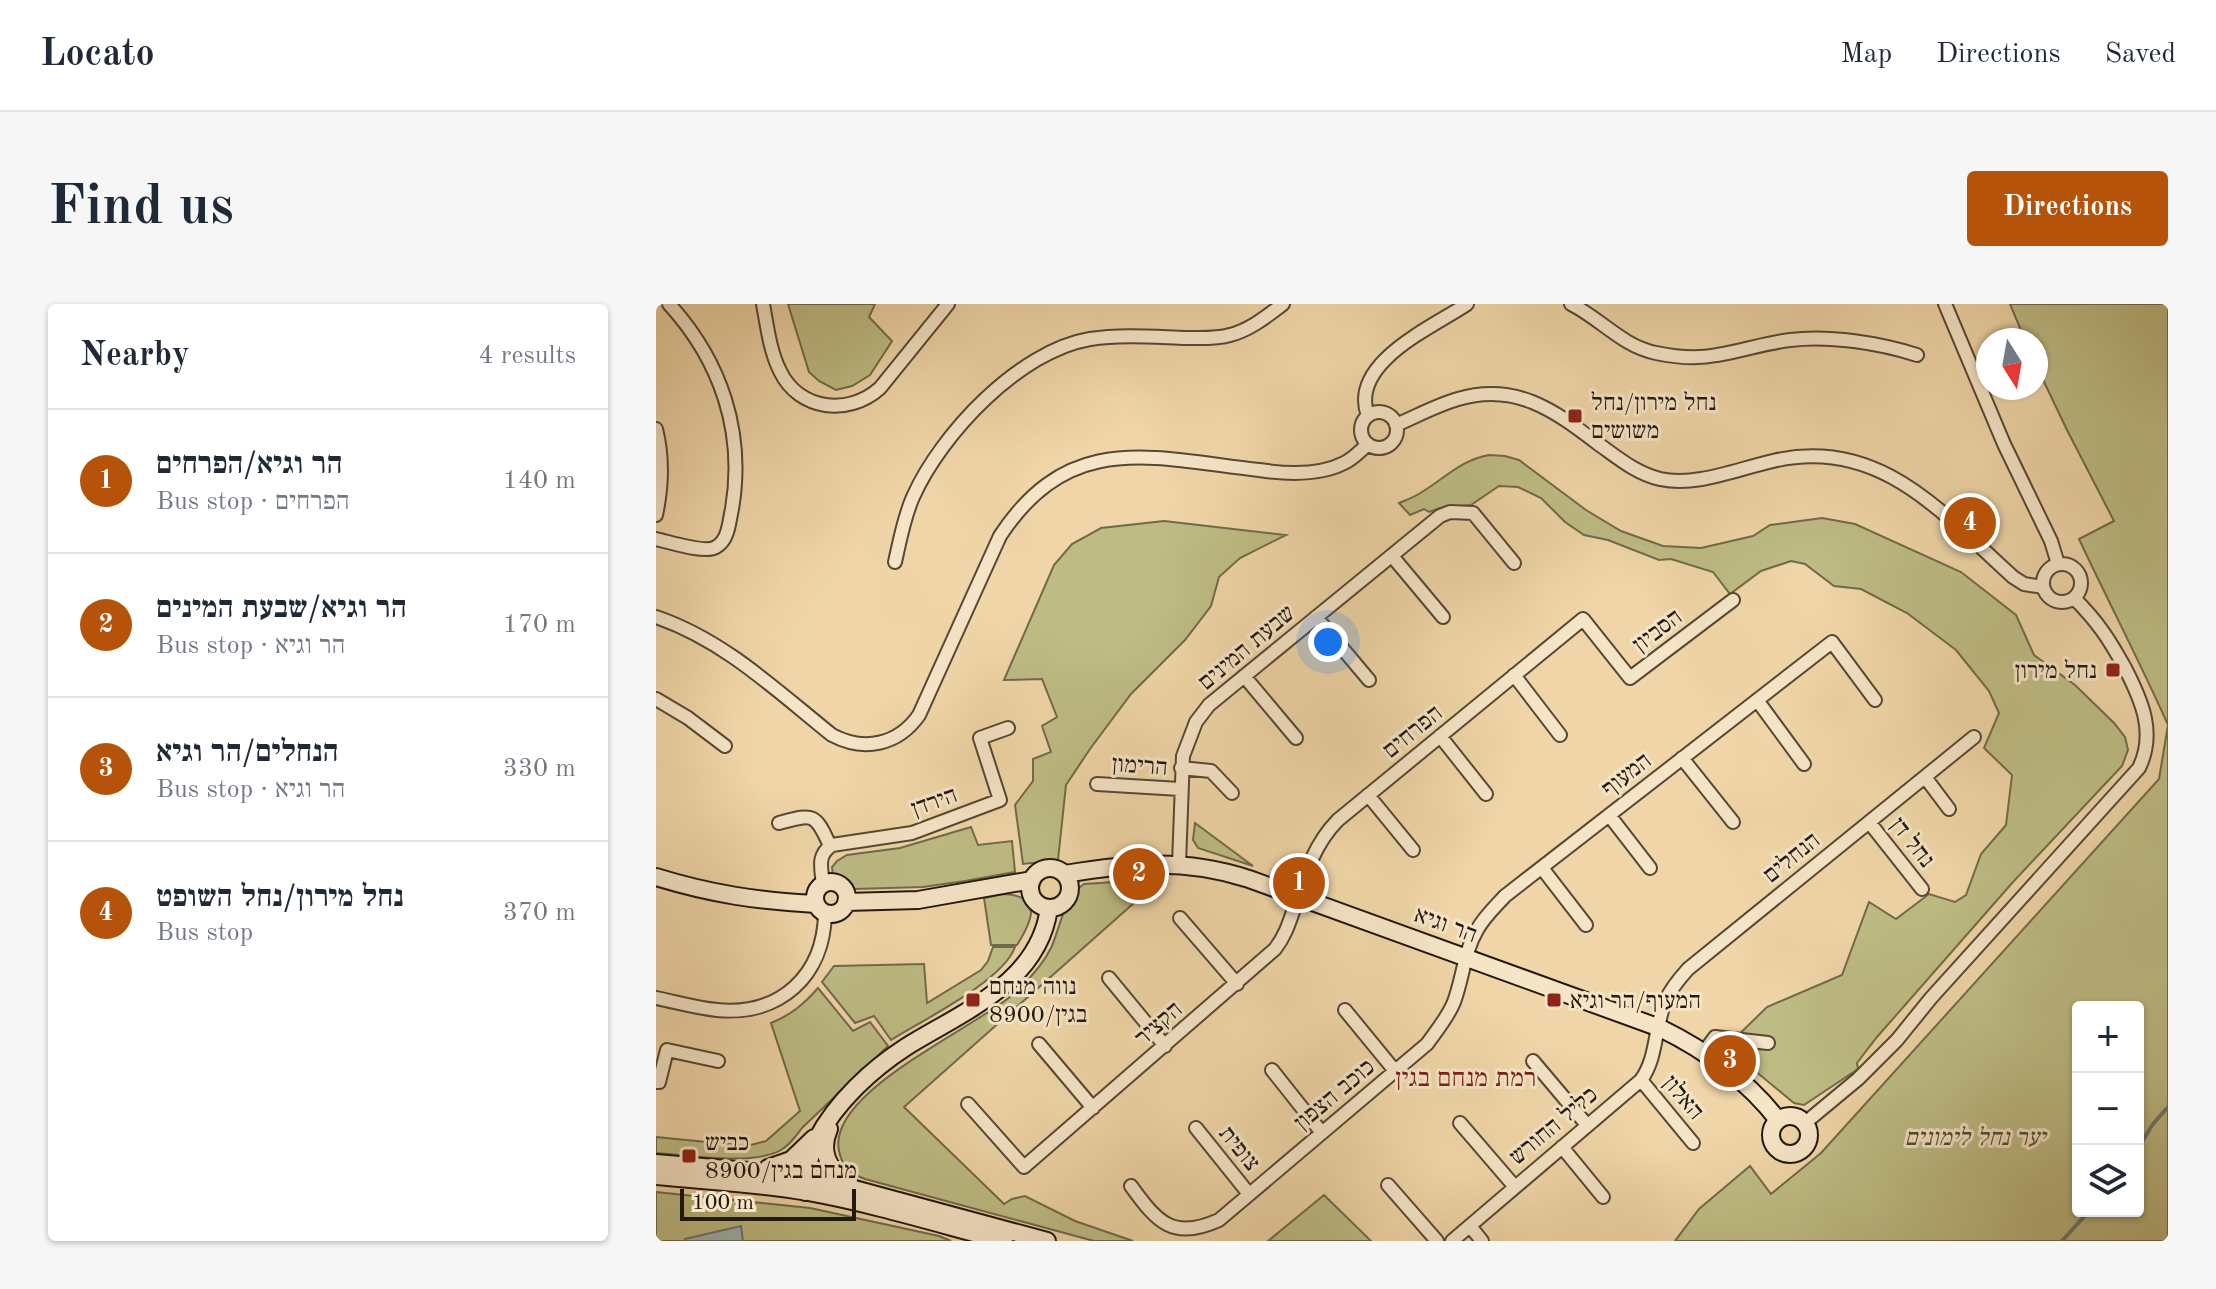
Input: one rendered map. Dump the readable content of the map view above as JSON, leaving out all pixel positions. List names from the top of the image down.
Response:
{
  "streets": {
    "street": [
      "הסביון",
      "שבעת המינים",
      "הפרחים",
      "הרימון",
      "המעוף",
      "הירדן",
      "נחל דן",
      "הנחלים",
      "הר וגיא",
      "הקציר",
      "כוכב הצפון",
      "האלון",
      "כליל החורש",
      "צופית"
    ]
  },
  "crossings": [
    ["הסביון", "הפרחים"],
    ["שבעת המינים", "הרימון"],
    ["שבעת המינים", "הר וגיא"],
    ["הפרחים", "הר וגיא"],
    ["הפרחים", "הקציר"],
    ["המעוף", "הר וגיא"],
    ["המעוף", "כוכב הצפון"],
    ["נחל דן", "הנחלים"],
    ["הנחלים", "הר וגיא"],
    ["הנחלים", "כליל החורש"],
    ["הר וגיא", "הקציר"],
    ["הר וגיא", "כוכב הצפון"],
    ["הר וגיא", "כליל החורש"],
    ["כוכב הצפון", "צופית"],
    ["האלון", "כליל החורש"]
  ],
  "districts": ["רמת מנחם בגין"],
  "parks": ["יער נחל לימונים"],
  "places": {
    "transit": [
      "נחל מירון/נחל משושים",
      "נחל מירון",
      "נווה מנחם בגין/8900",
      "המעוף/הר וגיא",
      "כביש 8900/מנחם בגין"
    ]
  },
  "scale_bar": "100 m",
  "north": "bottom",
  "page": {
    "header": "Locato",
    "nav": ["Map", "Directions", "Saved"],
    "buttons": "Directions",
    "title": "Find us",
    "heading": ["Nearby", "4 results"],
    "list": [
      {
        "mark": "1",
        "name": "הר וגיא/הפרחים",
        "note": "Bus stop · הפרחים",
        "value": "140 m"
      },
      {
        "mark": "2",
        "name": "הר וגיא/שבעת המינים",
        "note": "Bus stop · הר וגיא",
        "value": "170 m"
      },
      {
        "mark": "3",
        "name": "הנחלים/הר וגיא",
        "note": "Bus stop · הר וגיא",
        "value": "330 m"
      },
      {
        "mark": "4",
        "name": "נחל מירון/נחל השופט",
        "note": "Bus stop",
        "value": "370 m"
      }
    ],
    "pins": [
      "4",
      "2",
      "1",
      "3"
    ],
    "map_buttons": ["+", "−"],
    "scale": "100 m"
  }
}
